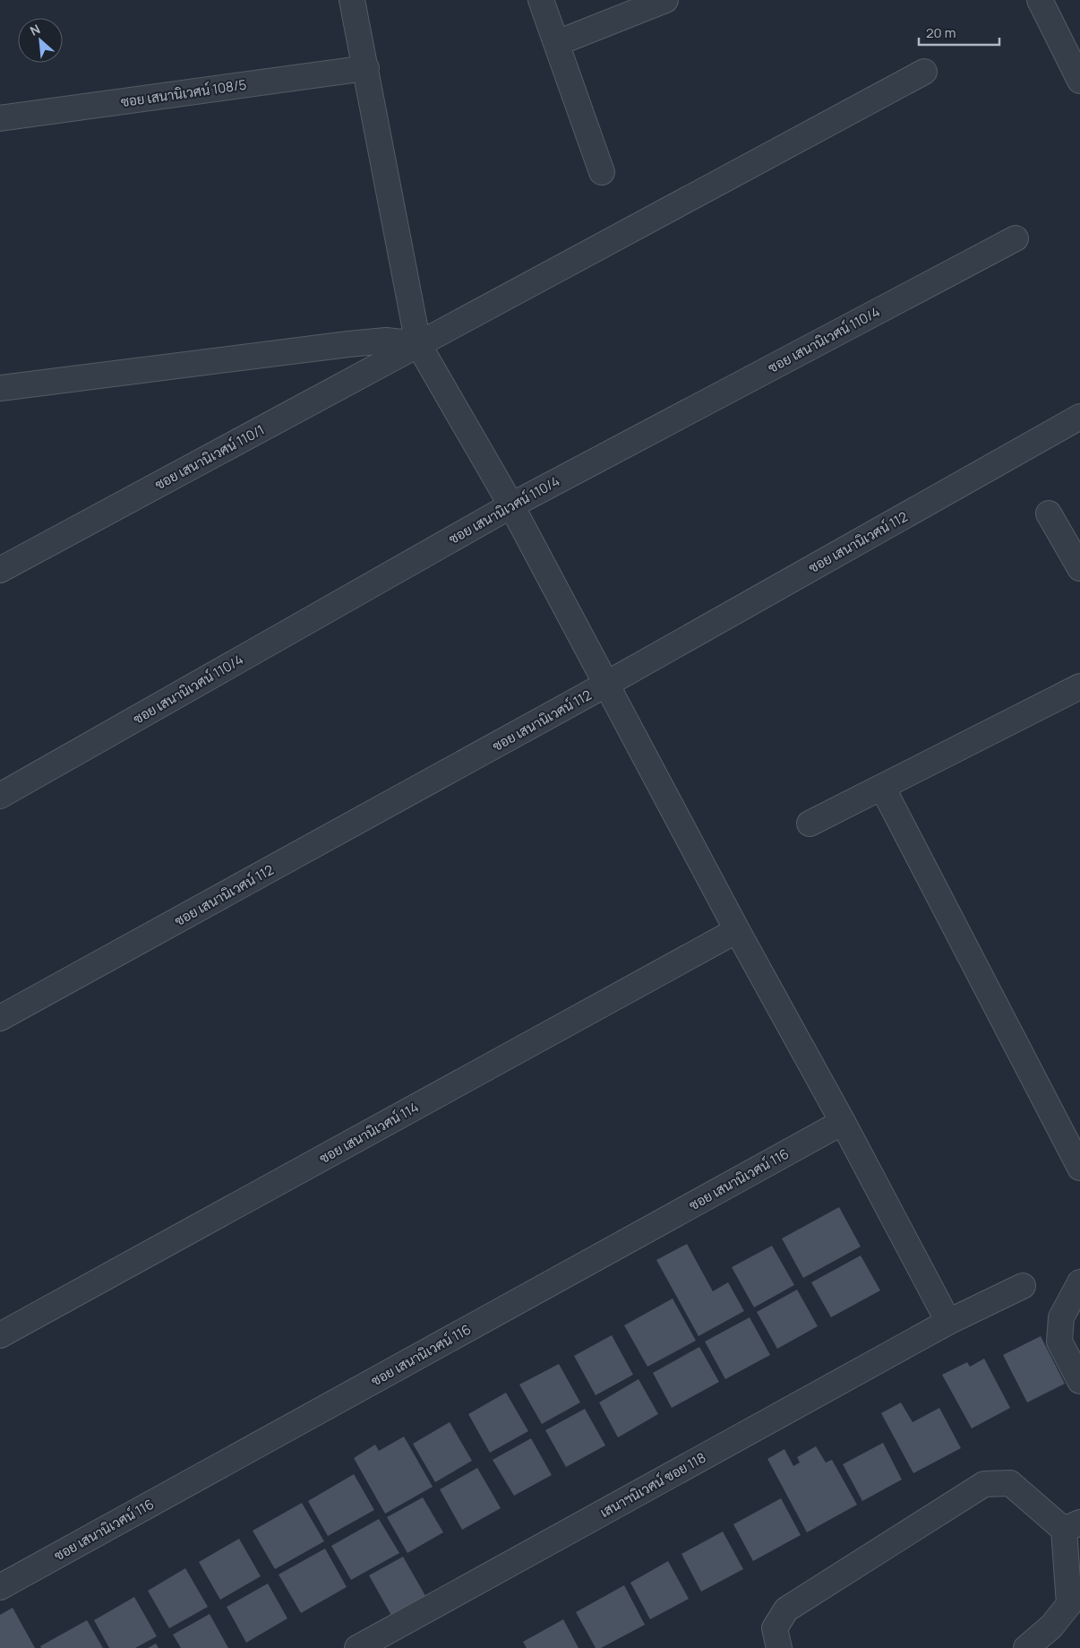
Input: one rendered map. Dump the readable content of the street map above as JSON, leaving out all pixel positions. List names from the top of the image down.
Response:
{
  "streets": {
    "street": [
      "ซอย เสนานิเวศน์ 108/5",
      "ซอย เสนานิเวศน์ 110/4",
      "ซอย เสนานิเวศน์ 110/1",
      "ซอย เสนานิเวศน์ 112",
      "ซอย เสนานิเวศน์ 114",
      "ซอย เสนานิเวศน์ 116",
      "เสนาฯนิเวศน์ ซอย 118"
    ]
  },
  "scale_bar": "20 m",
  "north": "top left"
}
